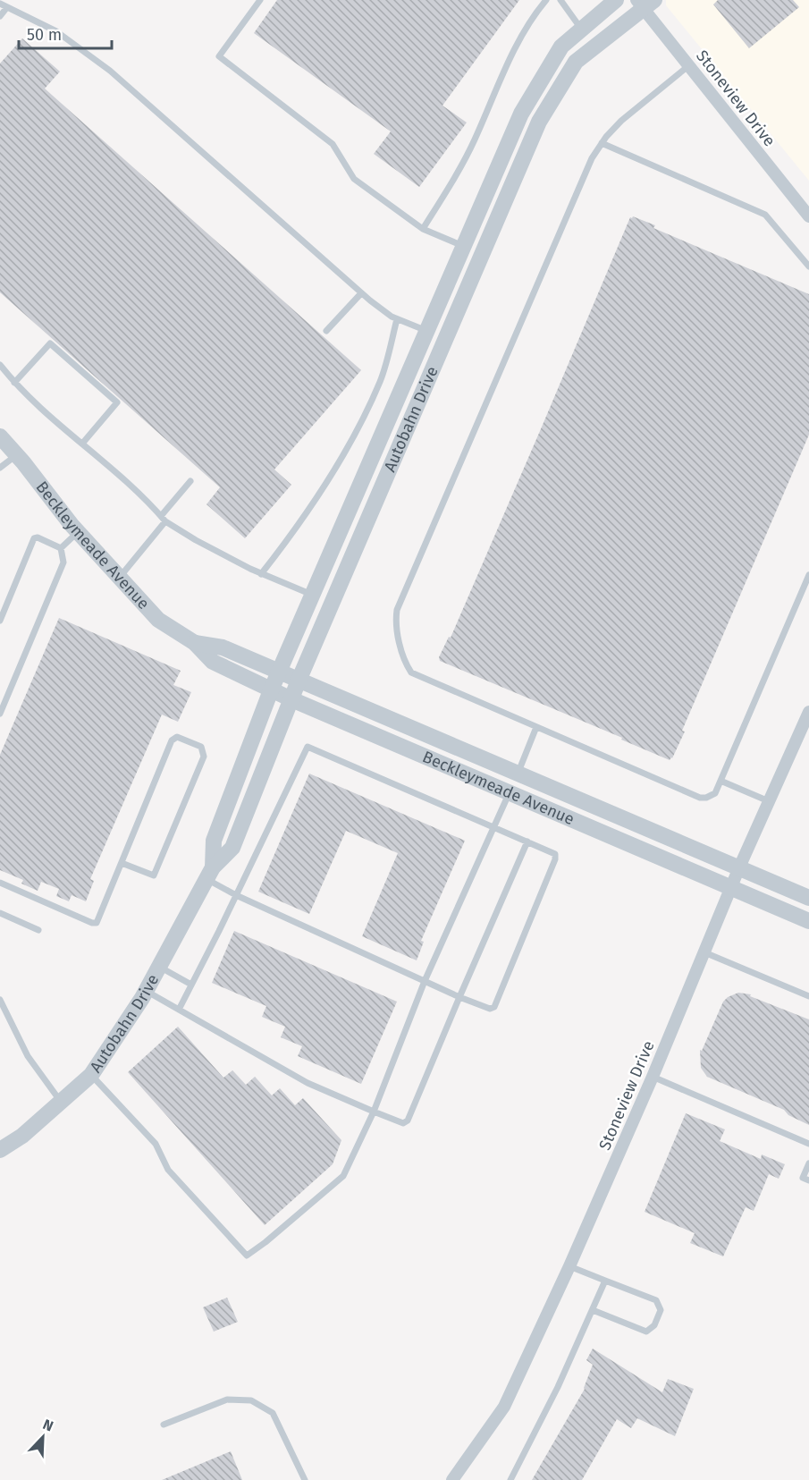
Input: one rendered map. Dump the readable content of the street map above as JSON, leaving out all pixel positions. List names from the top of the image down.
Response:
{
  "streets": {
    "street": ["Stoneview Drive", "Autobahn Drive", "Beckleymeade Avenue"]
  },
  "crossings": [
    ["Stoneview Drive", "Autobahn Drive"],
    ["Stoneview Drive", "Beckleymeade Avenue"],
    ["Autobahn Drive", "Beckleymeade Avenue"]
  ],
  "scale_bar": "50 m",
  "north": "top right"
}
